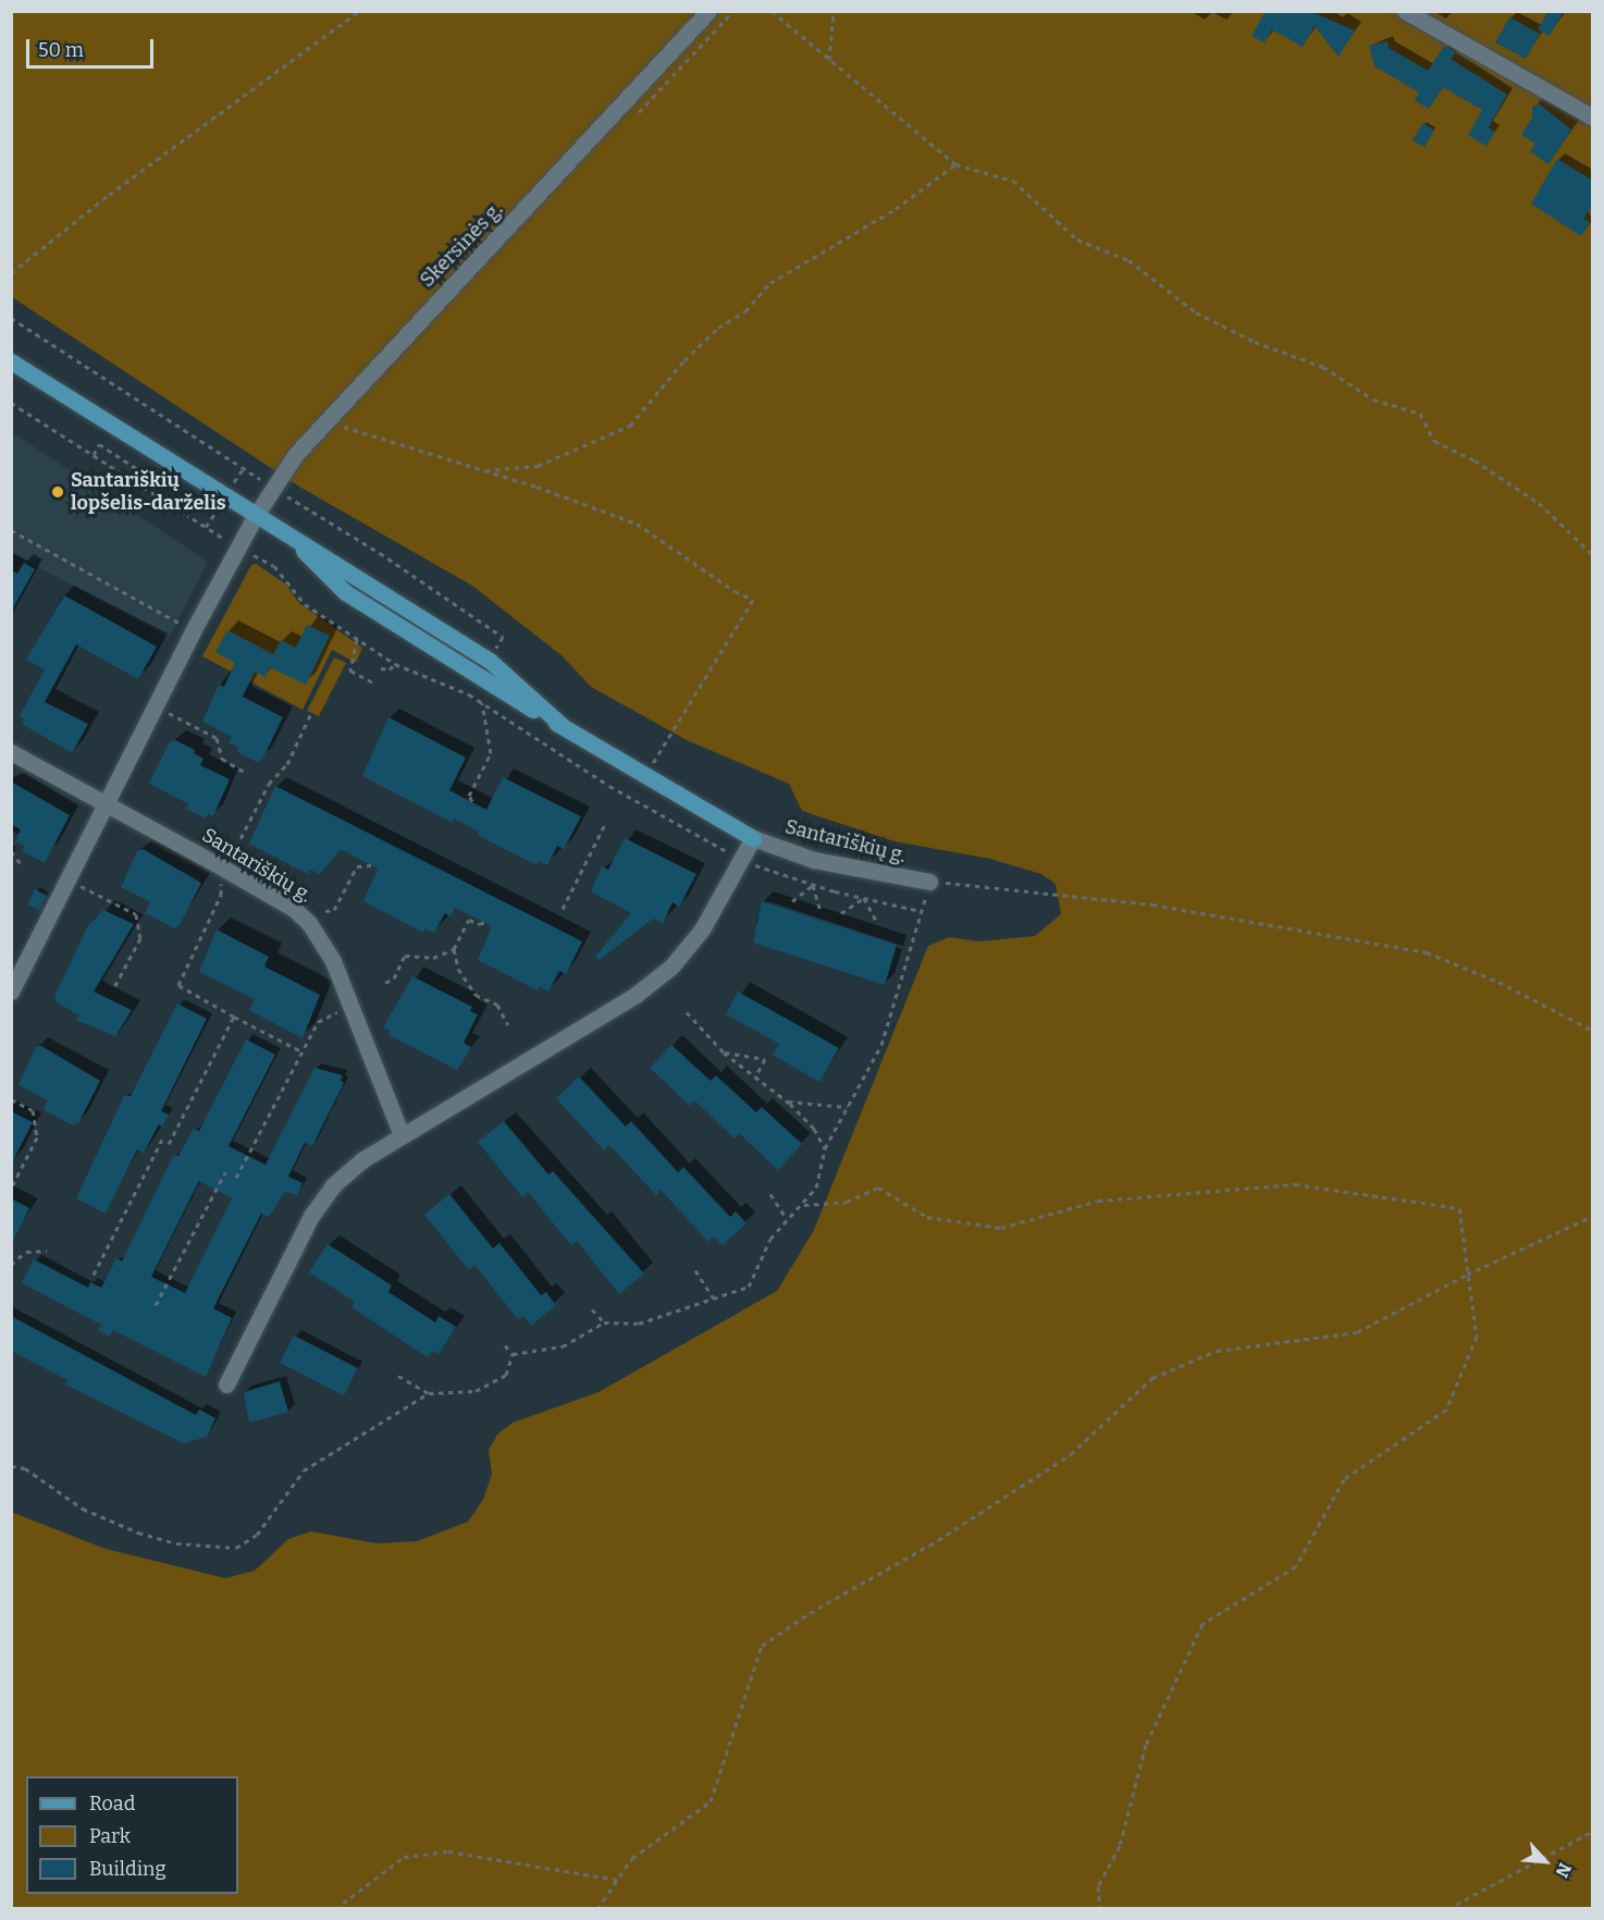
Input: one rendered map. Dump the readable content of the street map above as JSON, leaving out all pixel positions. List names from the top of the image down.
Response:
{
  "streets": {
    "main road": ["Santariškių g."],
    "street": ["Skersinės g."]
  },
  "crossings": [
    ["Skersinės g.", "Santariškių g."]
  ],
  "places": ["Santariškių lopšelis-darželis"],
  "legend": ["Road", "Park", "Building"],
  "scale_bar": "50 m",
  "north": "bottom right"
}
